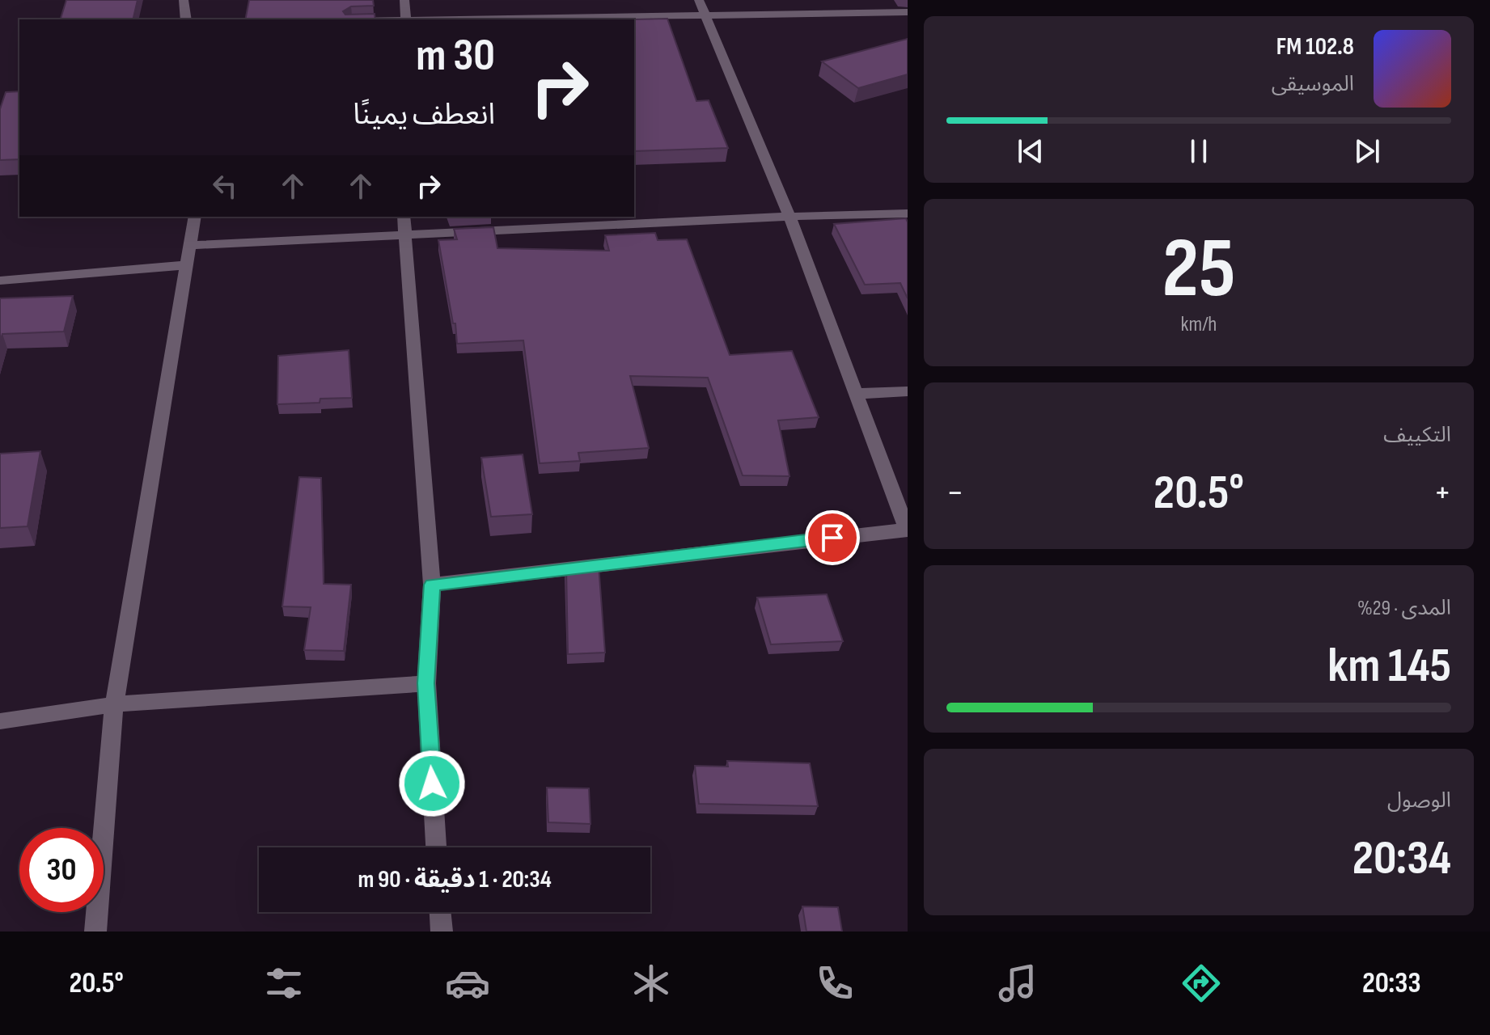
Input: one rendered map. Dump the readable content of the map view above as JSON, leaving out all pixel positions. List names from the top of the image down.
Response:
{
  "page": {
    "turn": ["30 m", "انعطف يمينًا"],
    "song": ["102.8 FM", "الموسيقى"],
    "tile": [
      ["25", "km/h"],
      "التكييف",
      ["المدى · 29%", "145 km"],
      ["الوصول", "20:34"]
    ],
    "heat": ["−", "20.5°", "+"],
    "limit": "30",
    "trip": "20:34 · 1 دقيقة · 90 m",
    "tabs": ["20:33", "20.5°"]
  }
}
